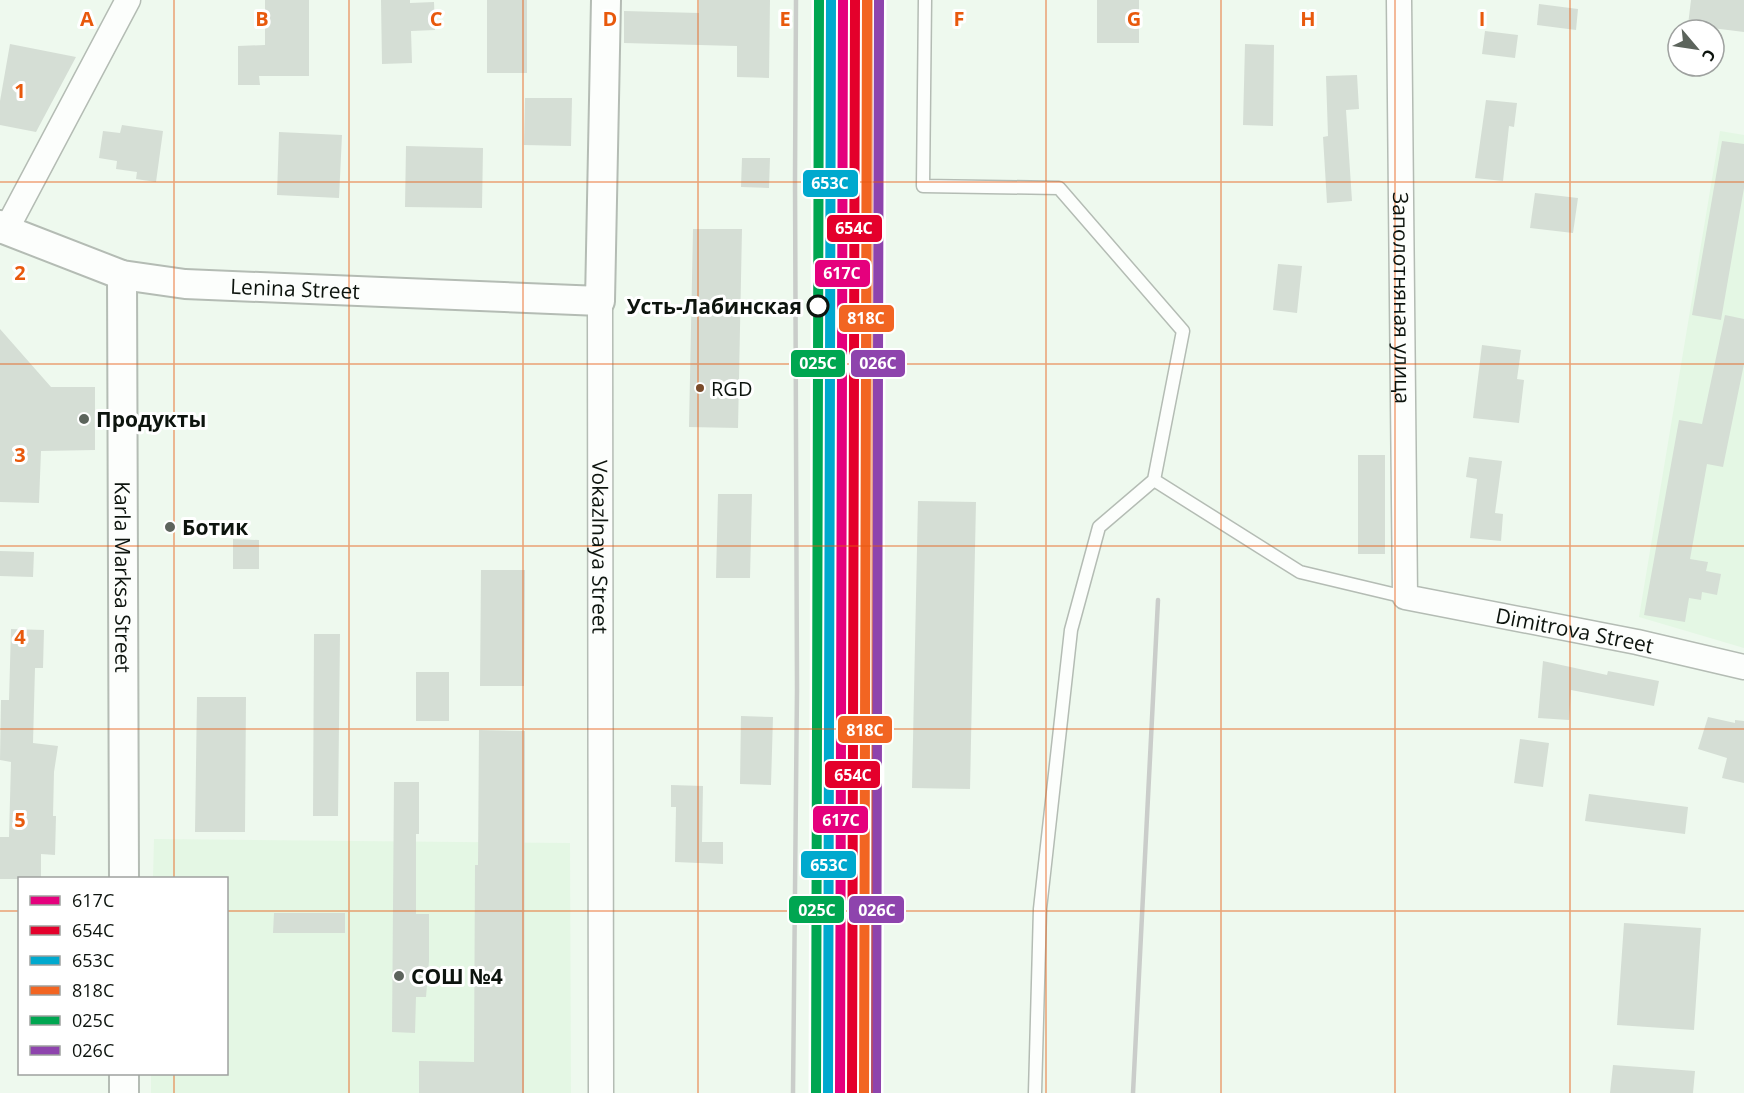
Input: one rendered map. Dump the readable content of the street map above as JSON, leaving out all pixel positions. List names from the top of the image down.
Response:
{
  "streets": {
    "street": [
      "Lenina Street",
      "Заполотняная улица",
      "Vokazlnaya Street",
      "Karla Marksa Street",
      "Dimitrova Street"
    ]
  },
  "crossings": [
    ["Lenina Street", "Vokazlnaya Street"],
    ["Lenina Street", "Karla Marksa Street"],
    ["Заполотняная улица", "Dimitrova Street"]
  ],
  "places": [
    "Усть-Лабинская",
    "RGD",
    "Продукты",
    "Ботик",
    "СОШ №4"
  ],
  "lines": [
    "transit line 617C",
    "transit line 654С",
    "transit line 653С",
    "transit line 818С",
    "transit line 025С",
    "transit line 026С"
  ],
  "legend": [
    "617C",
    "654С",
    "653С",
    "818С",
    "025С",
    "026С"
  ],
  "north": "bottom right",
  "grid": {
    "columns": [
      "A",
      "B",
      "C",
      "D",
      "E",
      "F",
      "G",
      "H",
      "I"
    ],
    "rows": [
      "1",
      "2",
      "3",
      "4",
      "5"
    ]
  }
}
